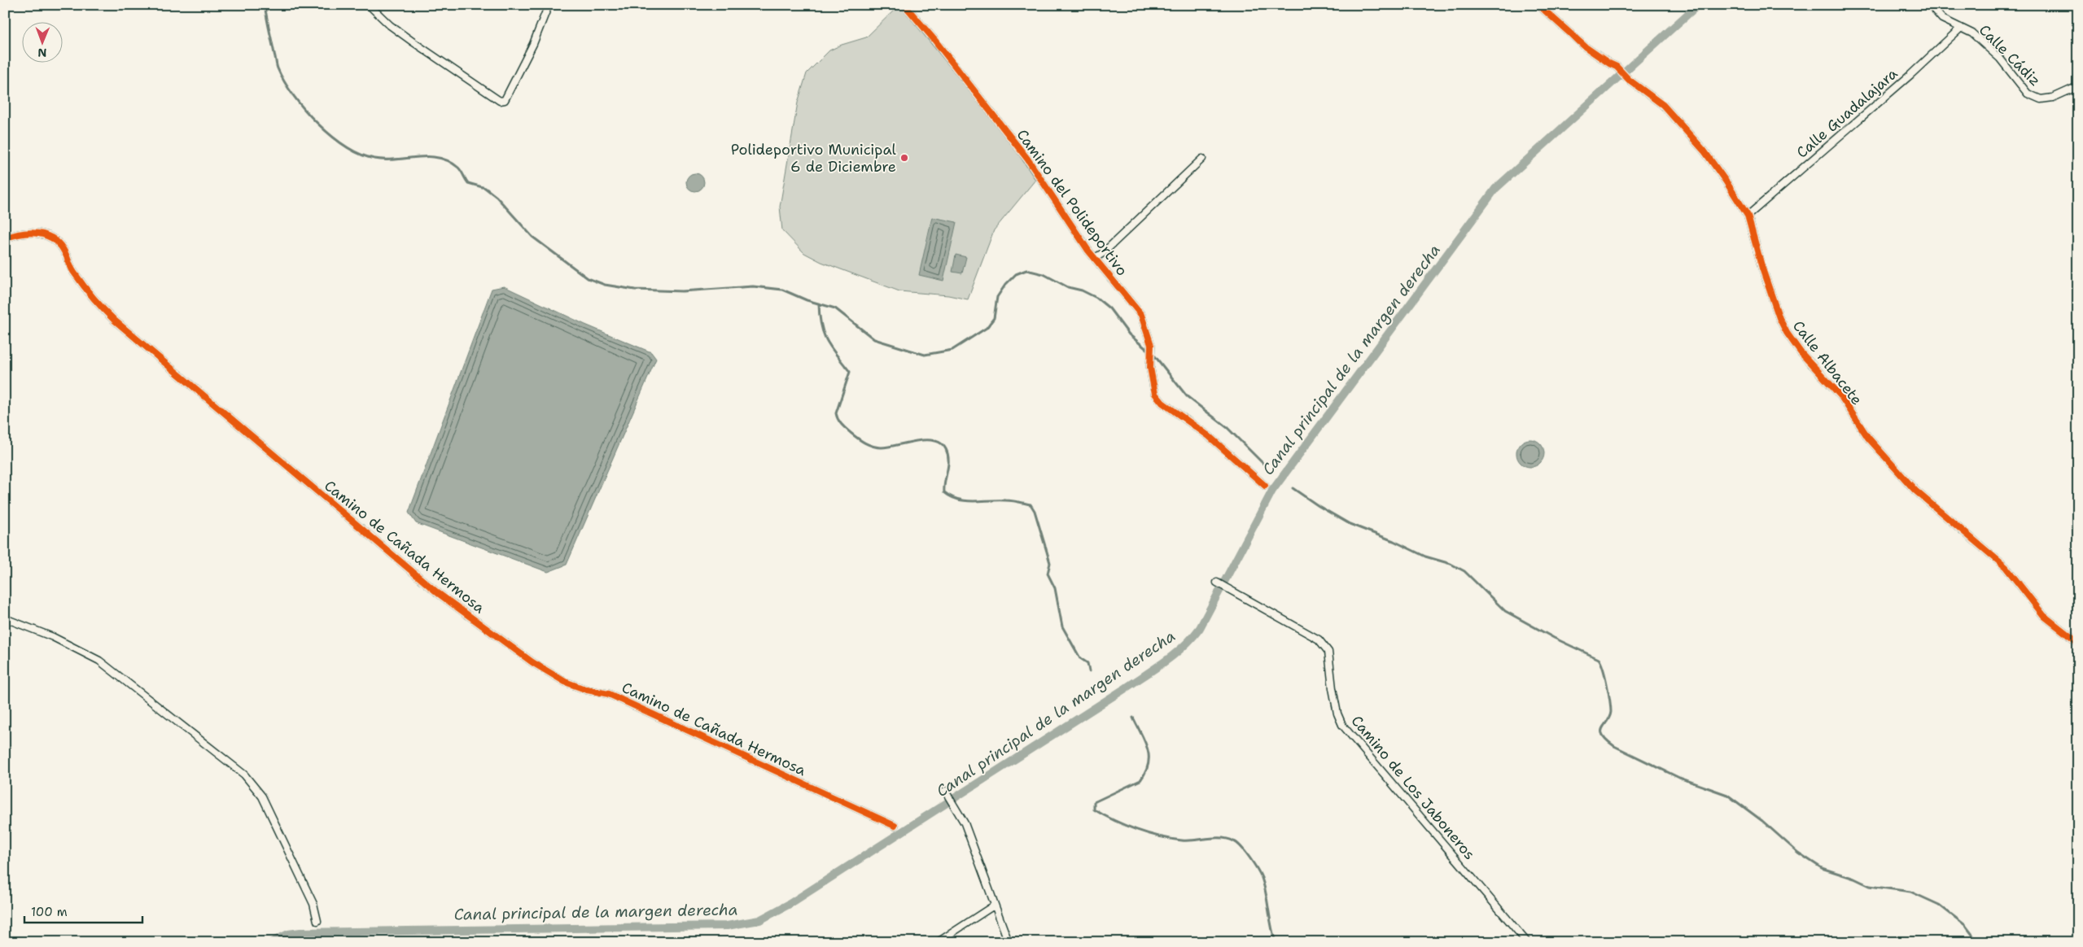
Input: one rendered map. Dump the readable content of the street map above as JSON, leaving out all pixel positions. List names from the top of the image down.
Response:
{
  "streets": {
    "street": [
      "Calle Cádiz",
      "Calle Guadalajara",
      "Camino del Polideportivo",
      "Calle Albacete",
      "Camino de Cañada Hermosa",
      "Camino de Los Jaboneros"
    ]
  },
  "crossings": [
    ["Calle Cádiz", "Calle Guadalajara"],
    ["Calle Guadalajara", "Calle Albacete"]
  ],
  "water": ["Canal principal de la margen derecha"],
  "places": ["Polideportivo Municipal 6 de Diciembre"],
  "scale_bar": "100 m",
  "north": "bottom"
}
